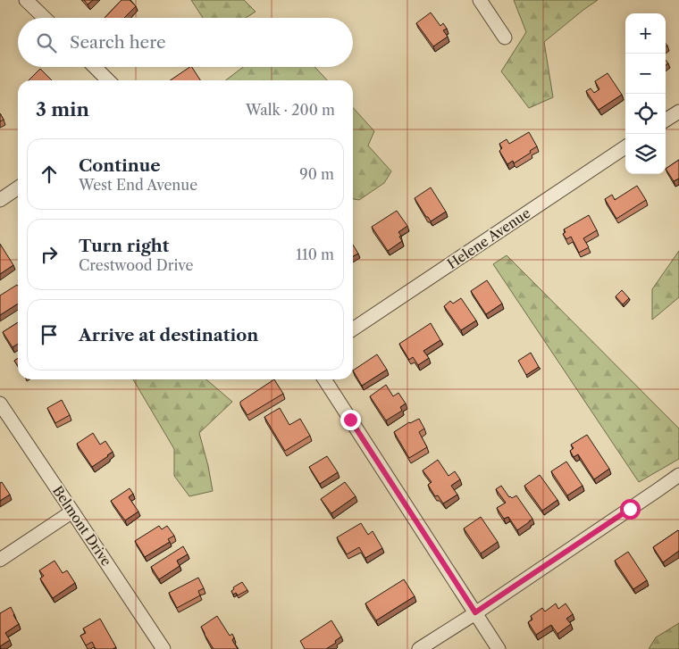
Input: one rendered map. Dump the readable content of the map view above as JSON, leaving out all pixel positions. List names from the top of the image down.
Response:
{
  "streets": {
    "street": ["Helene Avenue", "Belmont Drive"]
  },
  "page": {
    "map_buttons": ["+", "−"],
    "search": "Search here",
    "heading": ["3 min", "Walk · 200 m"],
    "list": [
      ["Continue", "West End Avenue", "90 m"],
      ["Turn right", "Crestwood Drive", "110 m"],
      "Arrive at destination"
    ]
  }
}
